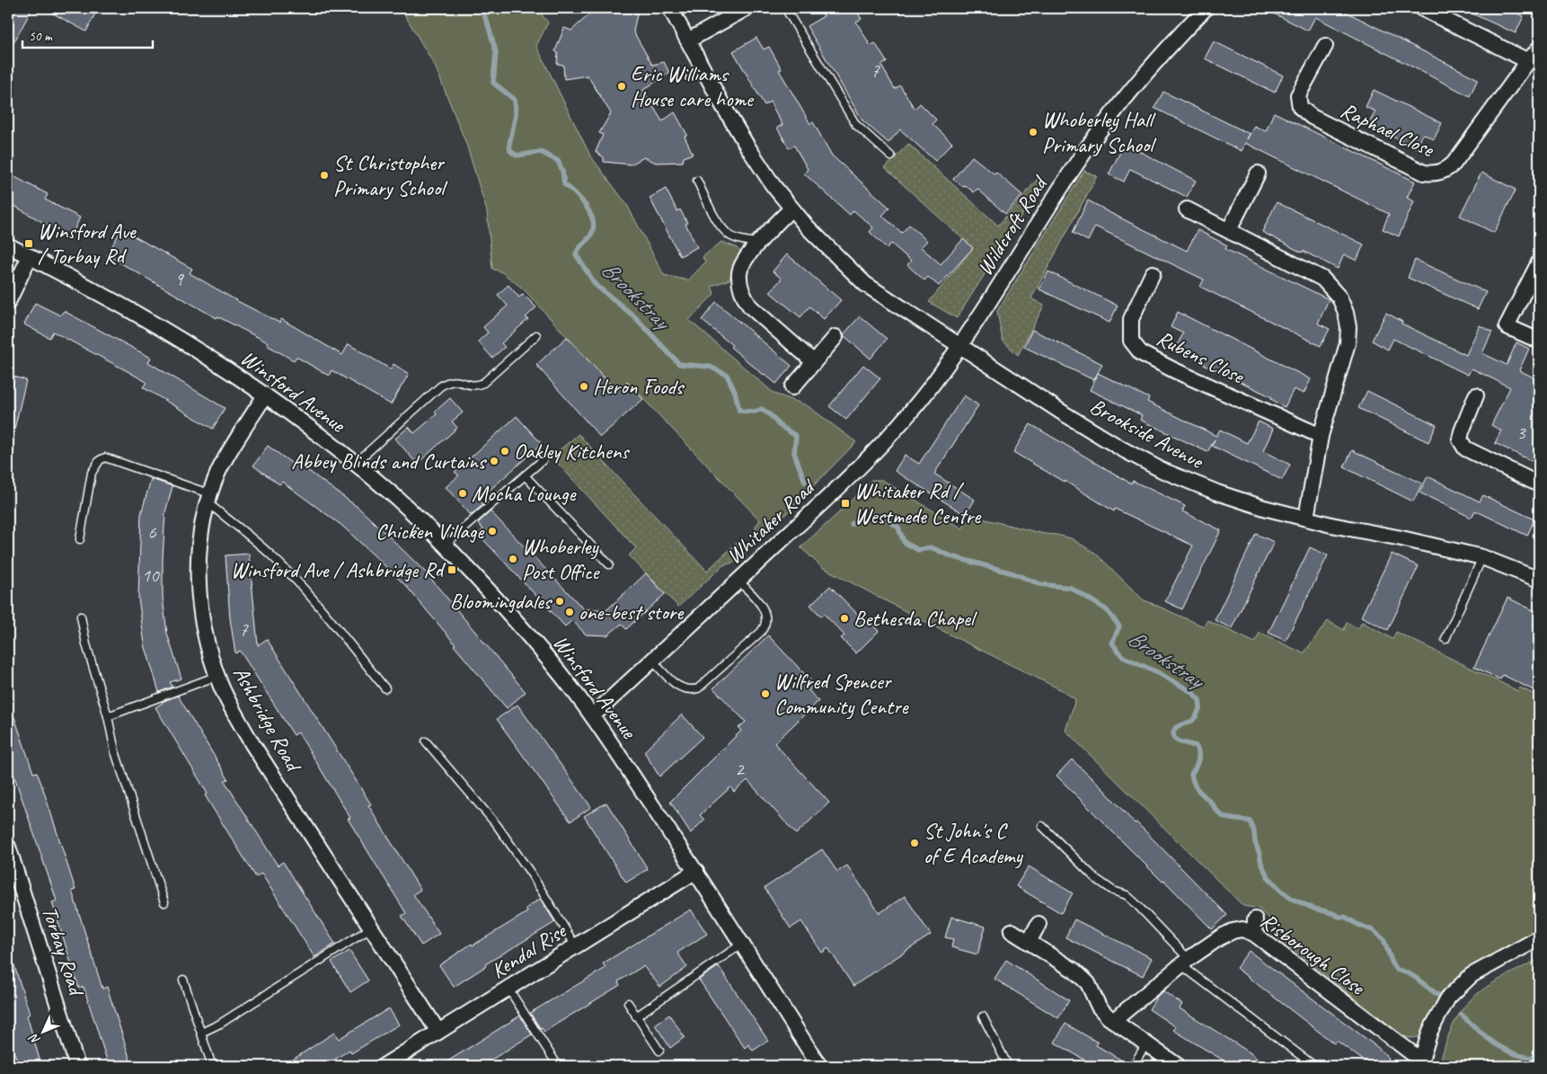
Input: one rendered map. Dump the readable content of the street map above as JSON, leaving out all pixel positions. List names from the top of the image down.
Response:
{
  "streets": {
    "street": [
      "Raphael Close",
      "Wildcroft Road",
      "Rubens Close",
      "Winsford Avenue",
      "Brookside Avenue",
      "Whitaker Road",
      "Ashbridge Road",
      "Torbay Road",
      "Kendal Rise",
      "Risborough Close"
    ]
  },
  "crossings": [
    ["Wildcroft Road", "Brookside Avenue"],
    ["Wildcroft Road", "Whitaker Road"],
    ["Winsford Avenue", "Whitaker Road"],
    ["Winsford Avenue", "Ashbridge Road"],
    ["Winsford Avenue", "Kendal Rise"],
    ["Brookside Avenue", "Whitaker Road"],
    ["Ashbridge Road", "Kendal Rise"]
  ],
  "water": ["Brookstray"],
  "places": {
    "other": [
      "Eric Williams House care home",
      "Whoberley Hall Primary School",
      "St Christopher Primary School",
      "Heron Foods",
      "Oakley Kitchens",
      "Abbey Blinds and Curtains",
      "Mocha Lounge",
      "Chicken Village",
      "Whoberley Post Office",
      "Bloomingdales",
      "one-best store",
      "Bethesda Chapel",
      "Wilfred Spencer Community Centre",
      "St John's C of E Academy"
    ],
    "transit": ["Winsford Ave / Torbay Rd", "Whitaker Rd / Westmede Centre", "Winsford Ave / Ashbridge Rd"]
  },
  "house_numbers": [
    "7",
    "9",
    "3",
    "6",
    "10",
    "7",
    "2"
  ],
  "scale_bar": "50 m",
  "north": "bottom left"
}
